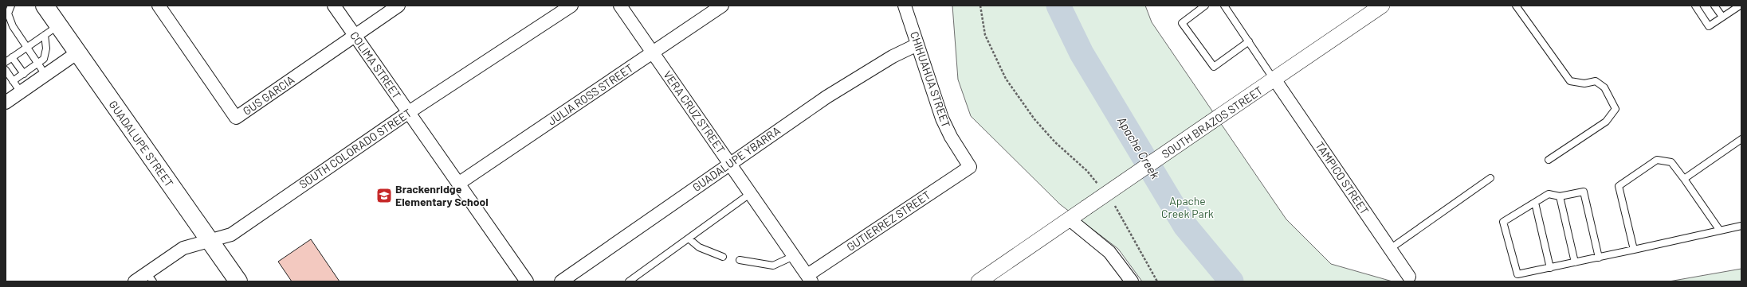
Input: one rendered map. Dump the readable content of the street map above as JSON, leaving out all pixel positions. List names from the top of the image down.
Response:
{
  "streets": {
    "main road": ["GUADALUPE STREET"],
    "street": [
      "COLIMA STREET",
      "CHIHUAHUA STREET",
      "JULIA ROSS STREET",
      "GUS GARCIA",
      "VERA CRUZ STREET",
      "SOUTH BRAZOS STREET",
      "SOUTH COLORADO STREET",
      "GUADALUPE YBARRA",
      "TAMPICO STREET",
      "GUTIERREZ STREET"
    ]
  },
  "crossings": [
    ["COLIMA STREET", "JULIA ROSS STREET"],
    ["COLIMA STREET", "GUS GARCIA"],
    ["COLIMA STREET", "SOUTH COLORADO STREET"],
    ["CHIHUAHUA STREET", "GUADALUPE YBARRA"],
    ["CHIHUAHUA STREET", "GUTIERREZ STREET"],
    ["JULIA ROSS STREET", "VERA CRUZ STREET"],
    ["VERA CRUZ STREET", "GUADALUPE YBARRA"],
    ["VERA CRUZ STREET", "GUTIERREZ STREET"],
    ["SOUTH BRAZOS STREET", "TAMPICO STREET"],
    ["GUADALUPE STREET", "SOUTH COLORADO STREET"]
  ],
  "water": ["Apache Creek"],
  "parks": ["Apache Creek Park"],
  "places": {
    "school or university": ["Brackenridge Elementary School"]
  }
}
